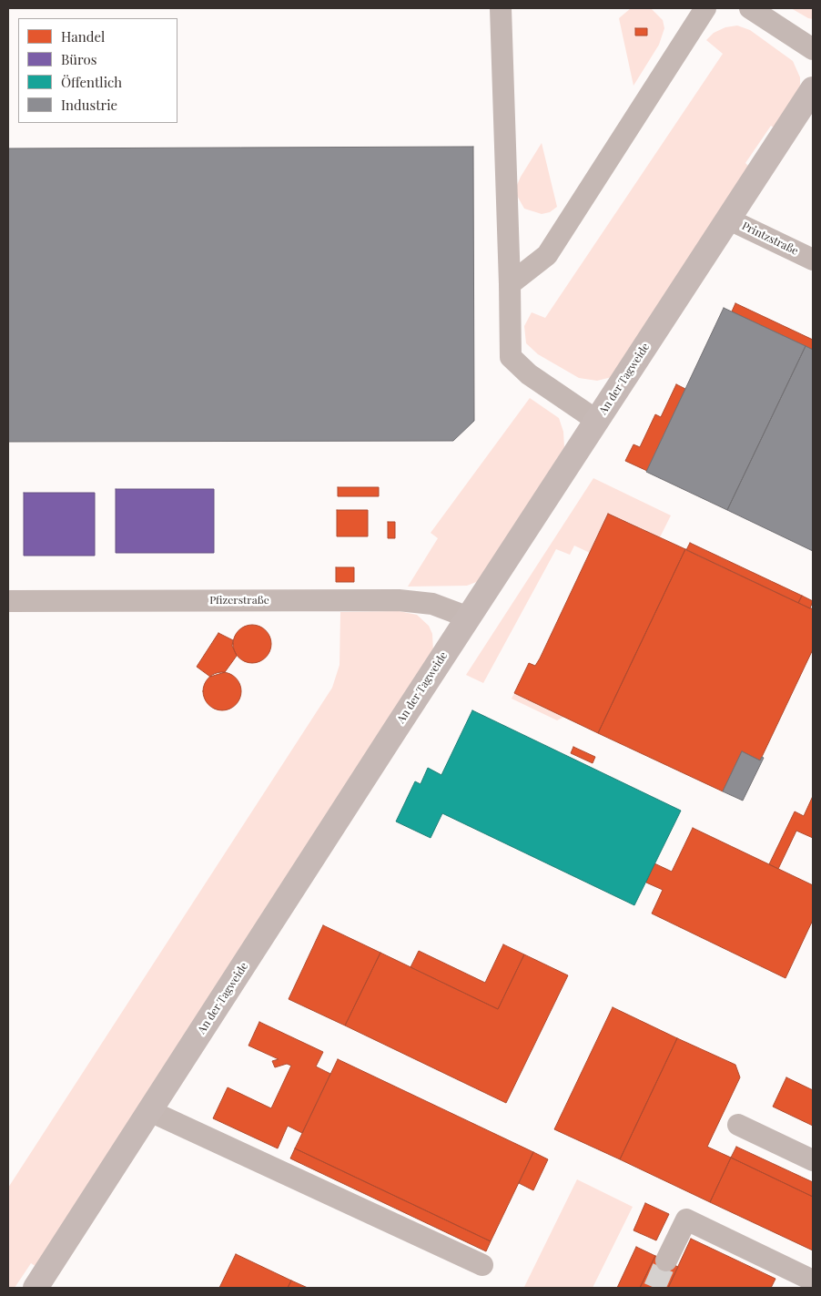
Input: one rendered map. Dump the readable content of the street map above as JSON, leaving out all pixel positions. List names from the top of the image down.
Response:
{
  "streets": {
    "main road": ["An der Tagweide"],
    "street": ["Printzstraße", "Pfizerstraße"]
  },
  "crossings": [
    ["Printzstraße", "An der Tagweide"],
    ["An der Tagweide", "Pfizerstraße"]
  ],
  "legend": [
    "Handel",
    "Büros",
    "Öffentlich",
    "Industrie"
  ]
}
